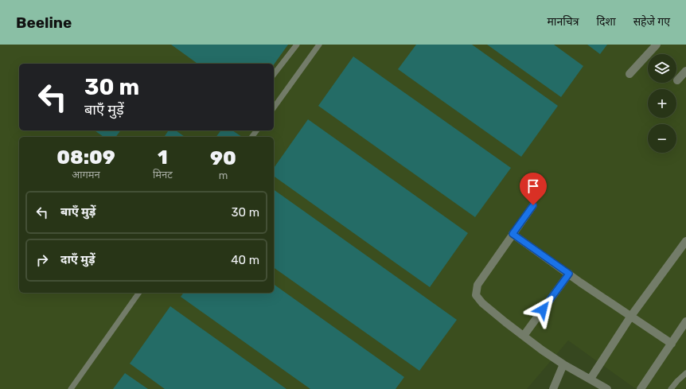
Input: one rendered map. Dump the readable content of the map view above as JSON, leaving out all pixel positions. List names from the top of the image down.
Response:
{
  "page": {
    "header": "Beeline",
    "nav": ["मानचित्र", "दिशा", "सहेजे गए"],
    "map_buttons": ["+", "−"],
    "turn": ["30 m", "बाएँ मुड़ें"],
    "eta": [
      "08:09",
      "आगमन",
      "1",
      "मिनट",
      "90",
      "m"
    ],
    "list": [
      {
        "name": "बाएँ मुड़ें",
        "value": "30 m"
      },
      {
        "name": "दाएँ मुड़ें",
        "value": "40 m"
      }
    ]
  }
}
